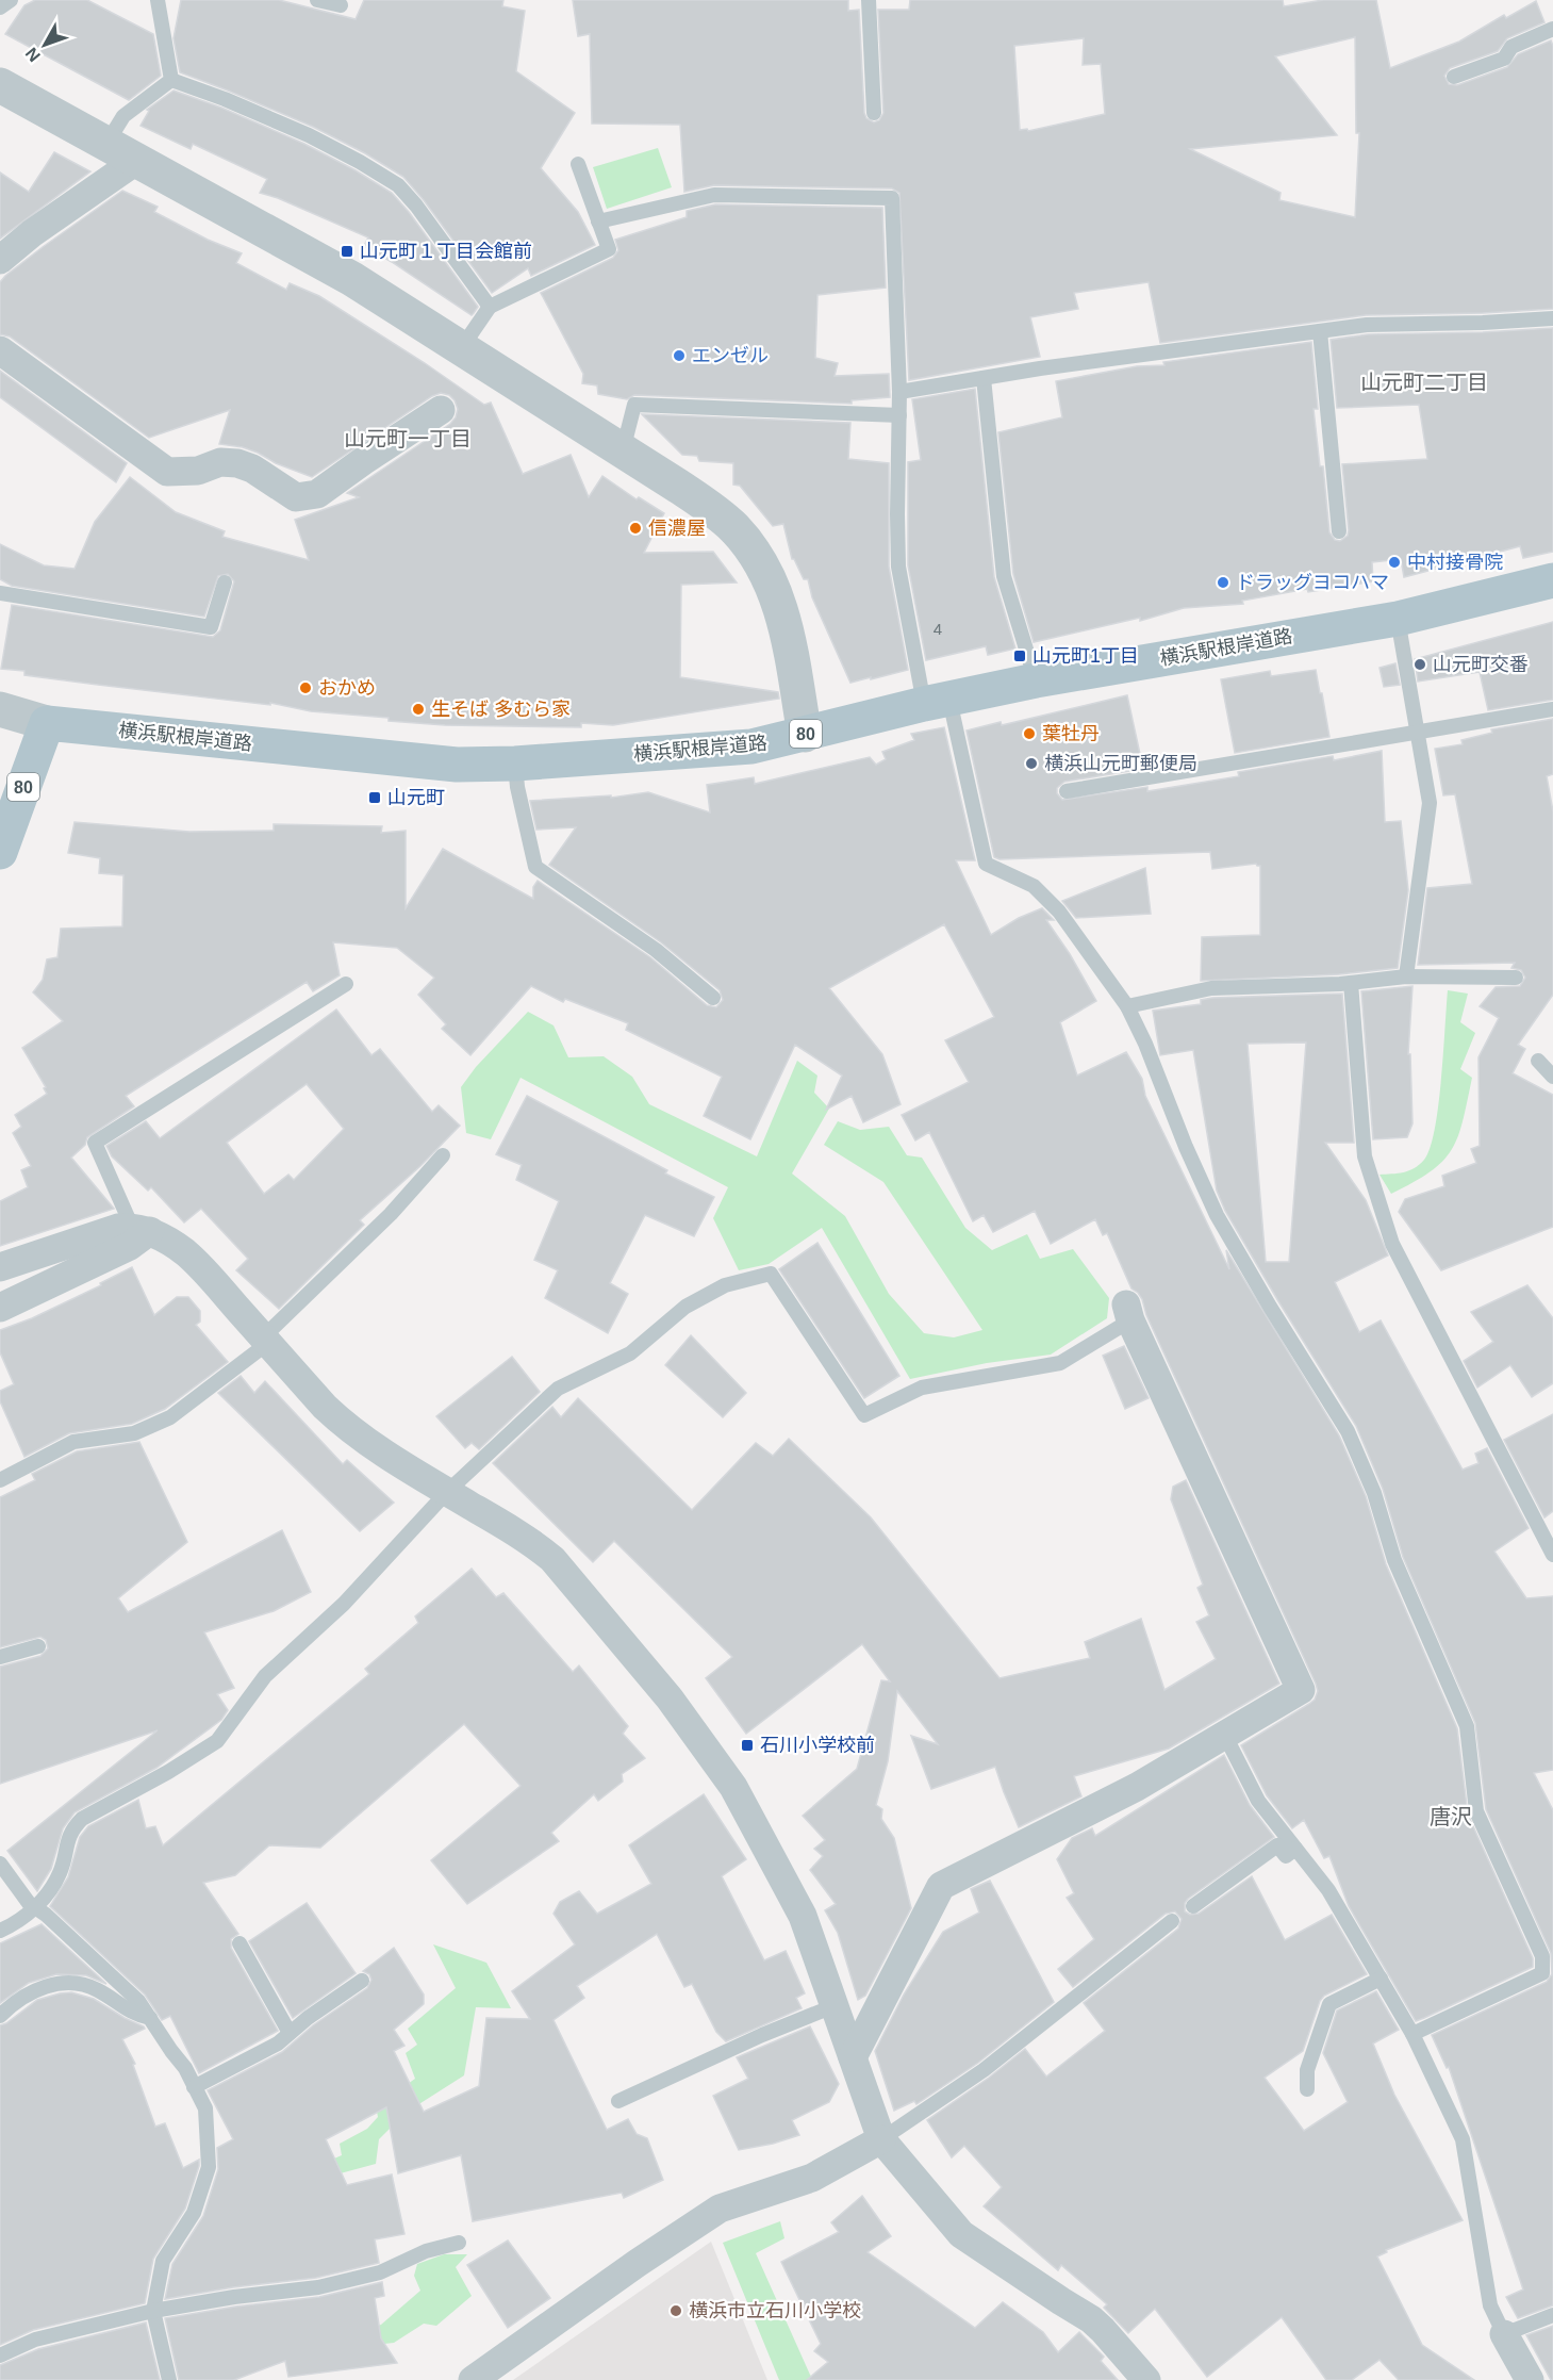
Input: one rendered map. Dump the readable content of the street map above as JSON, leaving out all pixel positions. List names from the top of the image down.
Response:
{
  "streets": {
    "main road": ["横浜駅根岸道路", "80"]
  },
  "crossings": [
    ["横浜駅根岸道路", "80"]
  ],
  "districts": ["山元町二丁目", "山元町一丁目", "唐沢"],
  "places": {
    "transit": [
      "山元町１丁目会館前",
      "山元町1丁目",
      "山元町",
      "石川小学校前"
    ],
    "other": [
      "エンゼル",
      "信濃屋",
      "中村接骨院",
      "ドラッグヨコハマ",
      "山元町交番",
      "おかめ",
      "生そば 多むら家",
      "葉牡丹",
      "横浜山元町郵便局",
      "横浜市立石川小学校"
    ]
  },
  "house_numbers": ["4"],
  "north": "bottom left"
}
